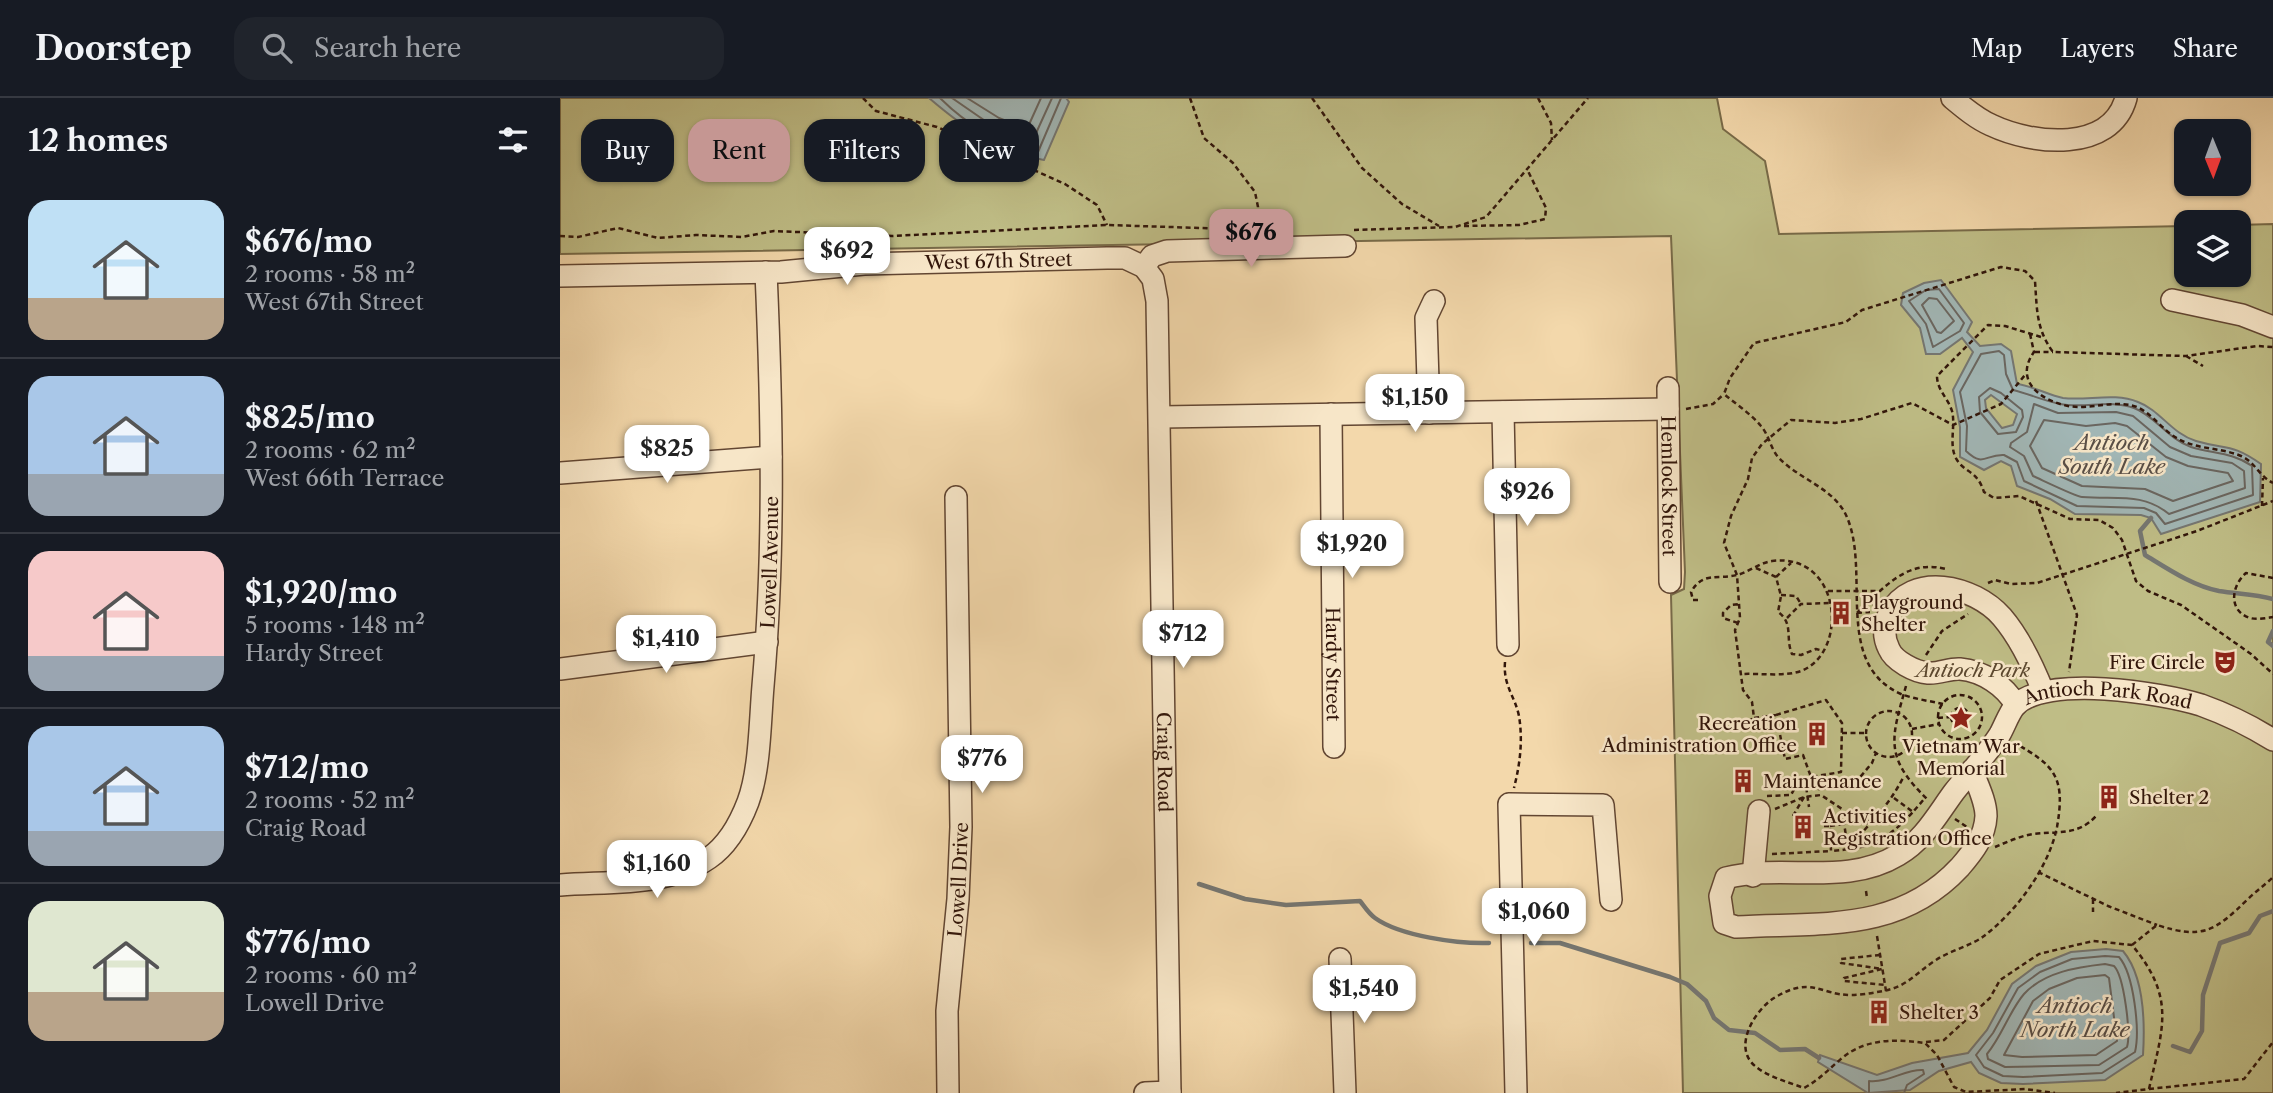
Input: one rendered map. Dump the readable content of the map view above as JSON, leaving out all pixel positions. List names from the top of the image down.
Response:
{
  "streets": {
    "street": [
      "West 67th Street",
      "Hemlock Street",
      "Lowell Avenue",
      "Hardy Street",
      "Antioch Park Road",
      "Craig Road",
      "Lowell Drive"
    ]
  },
  "crossings": [
    ["West 67th Street", "Lowell Avenue"],
    ["West 67th Street", "Craig Road"]
  ],
  "water": ["Antioch South Lake", "Antioch North Lake"],
  "parks": ["Antioch Park"],
  "places": {
    "building": [
      "Playground Shelter",
      "Recreation Administration Office",
      "Maintenance",
      "Shelter 2",
      "Activities Registration Office",
      "Shelter 3"
    ],
    "theatre": ["Fire Circle"],
    "place": ["Vietnam War Memorial"]
  },
  "north": "bottom",
  "page": {
    "header": "Doorstep",
    "search": "Search here",
    "nav": ["Map", "Layers", "Share"],
    "heading": "12 homes",
    "chip": [
      "Buy",
      "Rent",
      "Filters",
      "New"
    ],
    "list": [
      {
        "name": "$676/mo",
        "note": "2 rooms · 58 m² · West 67th Street"
      },
      {
        "name": "$825/mo",
        "note": "2 rooms · 62 m² · West 66th Terrace"
      },
      {
        "name": "$1,920/mo",
        "note": "5 rooms · 148 m² · Hardy Street"
      },
      {
        "name": "$712/mo",
        "note": "2 rooms · 52 m² · Craig Road"
      },
      {
        "name": "$776/mo",
        "note": "2 rooms · 60 m² · Lowell Drive"
      }
    ],
    "price": [
      "$676",
      "$692",
      "$1,150",
      "$825",
      "$926",
      "$1,920",
      "$712",
      "$1,410",
      "$776",
      "$1,160",
      "$1,060",
      "$1,540"
    ]
  }
}
